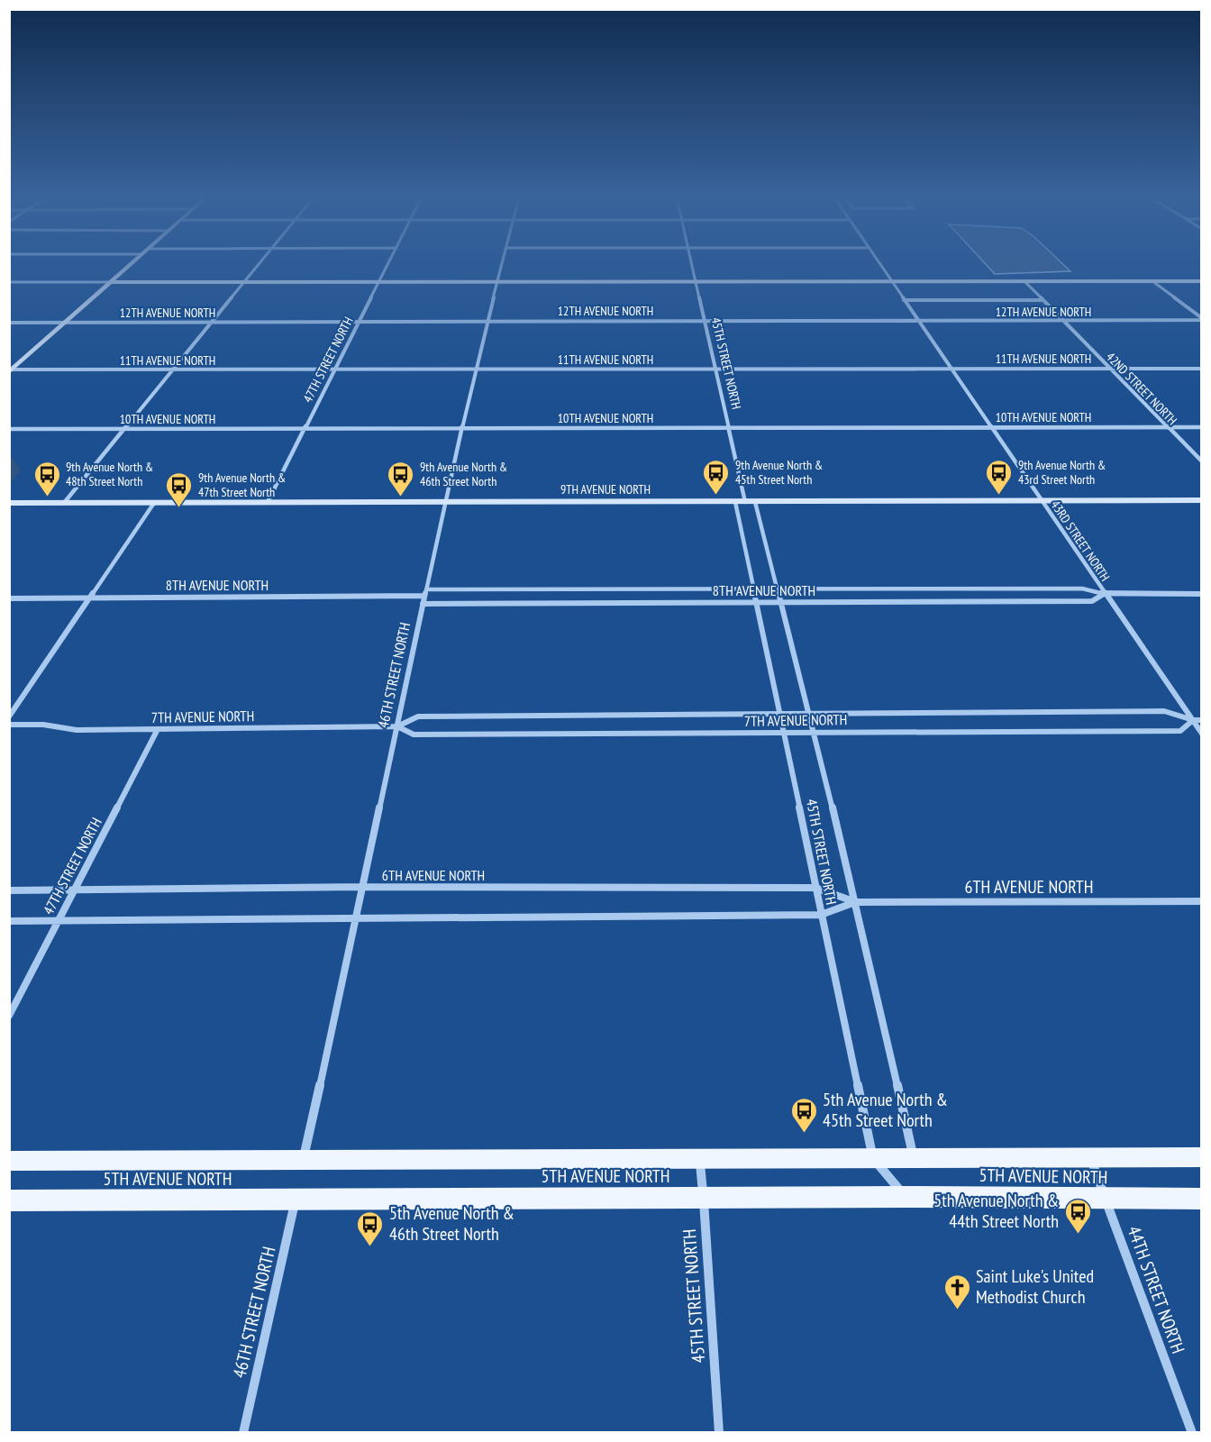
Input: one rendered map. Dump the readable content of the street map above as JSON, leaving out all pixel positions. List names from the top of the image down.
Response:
{
  "streets": {
    "main road": ["5TH AVENUE NORTH"],
    "street": [
      "12TH AVENUE NORTH",
      "11TH AVENUE NORTH",
      "47TH STREET NORTH",
      "45TH STREET NORTH",
      "42ND STREET NORTH",
      "10TH AVENUE NORTH",
      "9TH AVENUE NORTH",
      "43RD STREET NORTH",
      "8TH AVENUE NORTH",
      "46TH STREET NORTH",
      "7TH AVENUE NORTH",
      "6TH AVENUE NORTH",
      "44TH STREET NORTH"
    ]
  },
  "crossings": [
    ["12TH AVENUE NORTH", "47TH STREET NORTH"],
    ["12TH AVENUE NORTH", "45TH STREET NORTH"],
    ["12TH AVENUE NORTH", "42ND STREET NORTH"],
    ["12TH AVENUE NORTH", "43RD STREET NORTH"],
    ["12TH AVENUE NORTH", "46TH STREET NORTH"],
    ["11TH AVENUE NORTH", "47TH STREET NORTH"],
    ["11TH AVENUE NORTH", "45TH STREET NORTH"],
    ["11TH AVENUE NORTH", "42ND STREET NORTH"],
    ["11TH AVENUE NORTH", "43RD STREET NORTH"],
    ["11TH AVENUE NORTH", "46TH STREET NORTH"],
    ["47TH STREET NORTH", "10TH AVENUE NORTH"],
    ["47TH STREET NORTH", "9TH AVENUE NORTH"],
    ["47TH STREET NORTH", "7TH AVENUE NORTH"],
    ["47TH STREET NORTH", "6TH AVENUE NORTH"],
    ["45TH STREET NORTH", "10TH AVENUE NORTH"],
    ["45TH STREET NORTH", "9TH AVENUE NORTH"],
    ["45TH STREET NORTH", "8TH AVENUE NORTH"],
    ["45TH STREET NORTH", "7TH AVENUE NORTH"],
    ["45TH STREET NORTH", "6TH AVENUE NORTH"],
    ["45TH STREET NORTH", "5TH AVENUE NORTH"],
    ["42ND STREET NORTH", "10TH AVENUE NORTH"],
    ["10TH AVENUE NORTH", "43RD STREET NORTH"],
    ["10TH AVENUE NORTH", "46TH STREET NORTH"],
    ["9TH AVENUE NORTH", "43RD STREET NORTH"],
    ["9TH AVENUE NORTH", "46TH STREET NORTH"],
    ["43RD STREET NORTH", "8TH AVENUE NORTH"],
    ["43RD STREET NORTH", "7TH AVENUE NORTH"],
    ["8TH AVENUE NORTH", "46TH STREET NORTH"],
    ["46TH STREET NORTH", "7TH AVENUE NORTH"],
    ["46TH STREET NORTH", "6TH AVENUE NORTH"],
    ["46TH STREET NORTH", "5TH AVENUE NORTH"],
    ["5TH AVENUE NORTH", "44TH STREET NORTH"]
  ],
  "places": {
    "bus stop": [
      "9th Avenue North & 45th Street North",
      "9th Avenue North & 43rd Street North",
      "9th Avenue North & 48th Street North",
      "9th Avenue North & 46th Street North",
      "9th Avenue North & 47th Street North",
      "5th Avenue North & 45th Street North",
      "5th Avenue North & 44th Street North",
      "5th Avenue North & 46th Street North"
    ],
    "church": ["Saint Luke's United Methodist Church"]
  }
}
